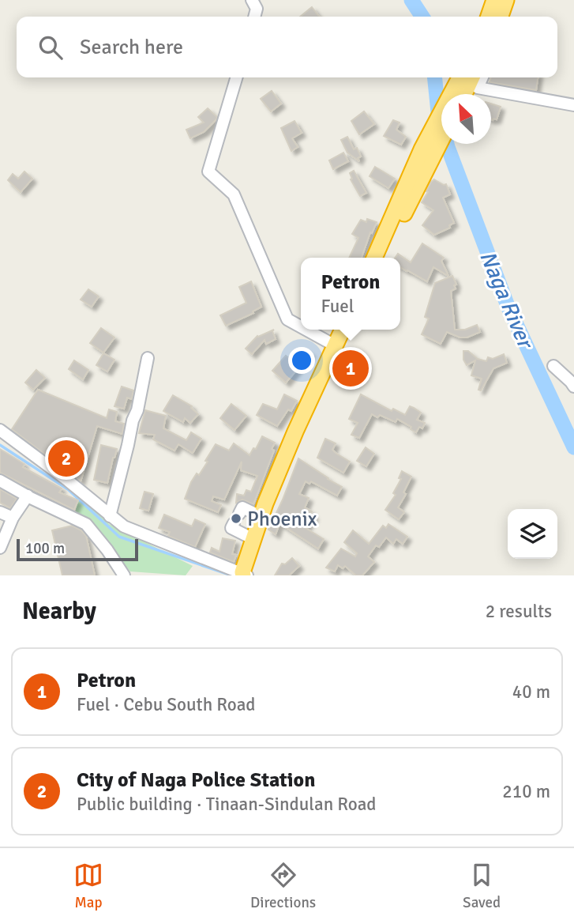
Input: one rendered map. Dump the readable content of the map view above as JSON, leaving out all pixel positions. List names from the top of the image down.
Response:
{
  "water": ["Naga River"],
  "places": ["Phoenix"],
  "scale_bar": "100 m",
  "north": "top left",
  "page": {
    "search": "Search here",
    "popup": ["Petron", "Fuel"],
    "pins": ["1", "2"],
    "scale": "100 m",
    "heading": ["Nearby", "2 results"],
    "list": [
      {
        "mark": "1",
        "name": "Petron",
        "note": "Fuel · Cebu South Road",
        "value": "40 m"
      },
      {
        "mark": "2",
        "name": "City of Naga Police Station",
        "note": "Public building · Tinaan-Sindulan Road",
        "value": "210 m"
      }
    ],
    "nav": ["Map", "Directions", "Saved"]
  }
}
